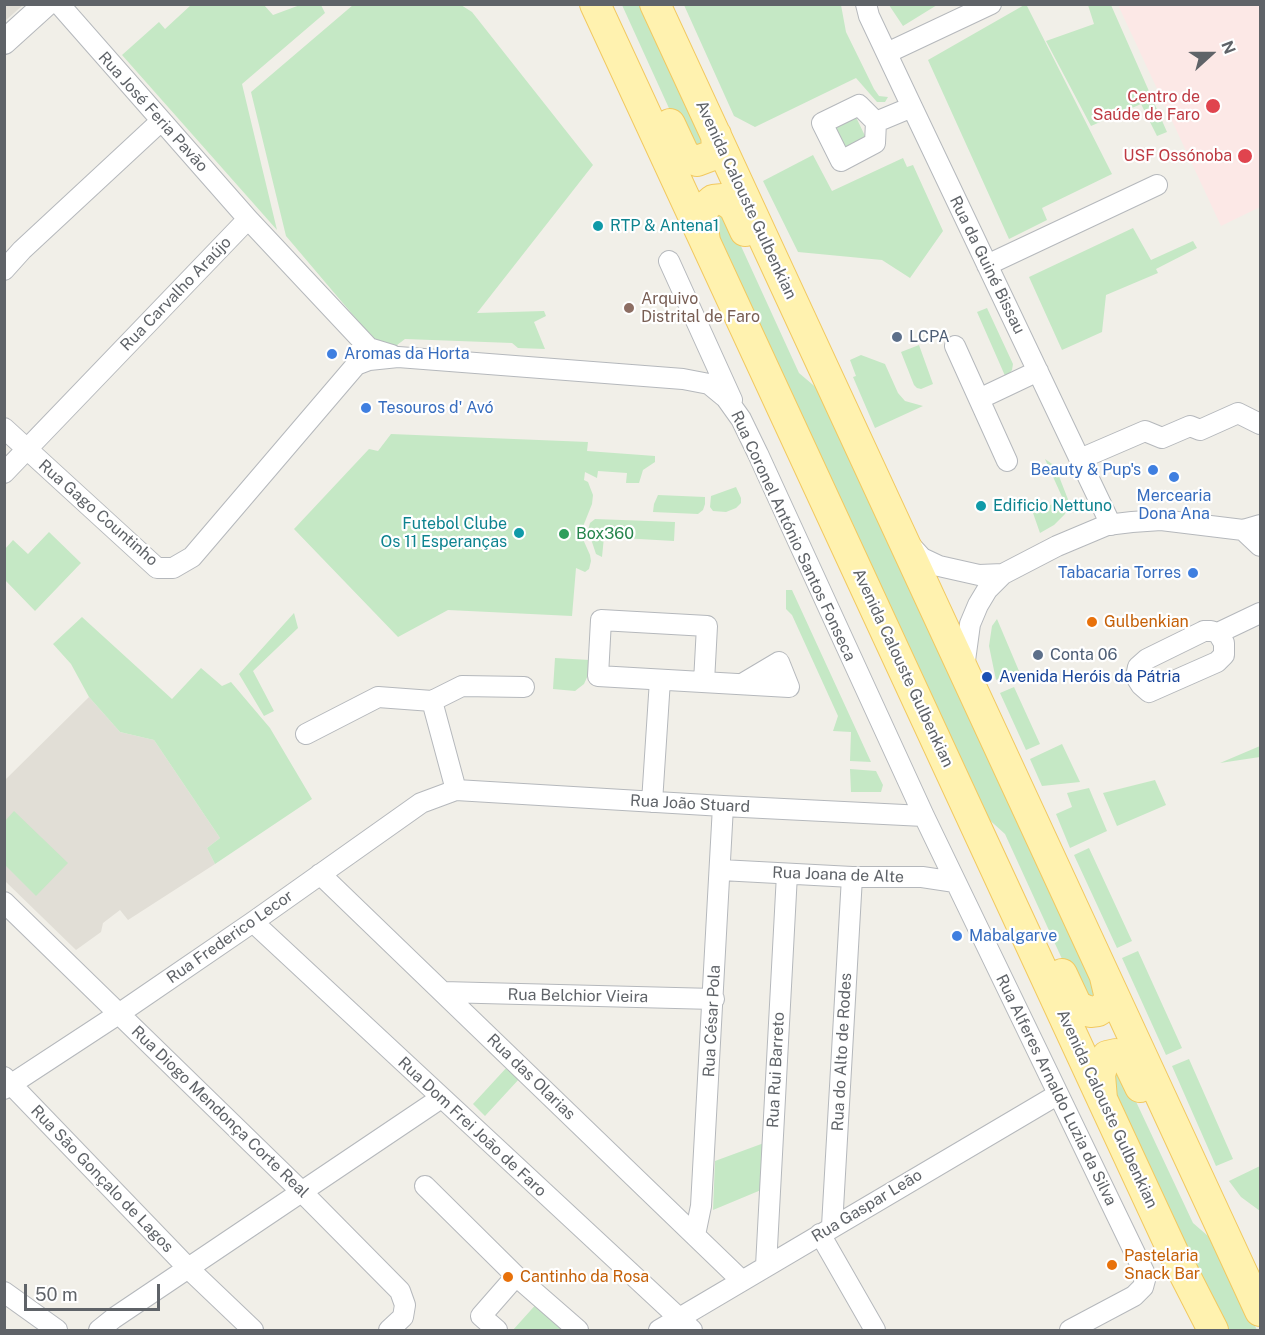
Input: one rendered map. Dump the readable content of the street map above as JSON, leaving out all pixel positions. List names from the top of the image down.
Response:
{
  "streets": {
    "main road": ["Avenida Calouste Gulbenkian"],
    "street": [
      "Rua José Feria Pavão",
      "Rua da Guiné Bissau",
      "Rua Carvalho Araújo",
      "Rua Gago Countinho",
      "Rua Coronel António Santos Fonseca",
      "Rua João Stuard",
      "Rua Joana de Alte",
      "Rua Frederico Lecor",
      "Rua Belchior Vieira",
      "Rua César Pola",
      "Rua do Alto de Rodes",
      "Rua Rui Barreto",
      "Rua das Olarias",
      "Rua Alferes Arnaldo Luzia da Silva",
      "Rua Diogo Mendonça Corte Real",
      "Rua Dom Frei João de Faro",
      "Rua São Gonçalo de Lagos",
      "Rua Gaspar Leão"
    ]
  },
  "crossings": [
    ["Rua José Feria Pavão", "Rua Carvalho Araújo"],
    ["Rua Carvalho Araújo", "Rua Gago Countinho"],
    ["Rua Coronel António Santos Fonseca", "Rua João Stuard"],
    ["Rua Coronel António Santos Fonseca", "Rua Alferes Arnaldo Luzia da Silva"],
    ["Rua João Stuard", "Rua Frederico Lecor"],
    ["Rua João Stuard", "Rua César Pola"],
    ["Rua João Stuard", "Rua Alferes Arnaldo Luzia da Silva"],
    ["Rua Joana de Alte", "Rua César Pola"],
    ["Rua Joana de Alte", "Rua do Alto de Rodes"],
    ["Rua Joana de Alte", "Rua Rui Barreto"],
    ["Rua Joana de Alte", "Rua Alferes Arnaldo Luzia da Silva"],
    ["Rua Frederico Lecor", "Rua das Olarias"],
    ["Rua Frederico Lecor", "Rua Diogo Mendonça Corte Real"],
    ["Rua Frederico Lecor", "Rua Dom Frei João de Faro"],
    ["Rua Frederico Lecor", "Rua São Gonçalo de Lagos"],
    ["Rua Belchior Vieira", "Rua César Pola"],
    ["Rua Belchior Vieira", "Rua das Olarias"],
    ["Rua César Pola", "Rua das Olarias"],
    ["Rua do Alto de Rodes", "Rua Gaspar Leão"],
    ["Rua Rui Barreto", "Rua Gaspar Leão"],
    ["Rua das Olarias", "Rua Gaspar Leão"],
    ["Rua Alferes Arnaldo Luzia da Silva", "Rua Gaspar Leão"],
    ["Rua Dom Frei João de Faro", "Rua Gaspar Leão"]
  ],
  "places": [
    "Centro de Saúde de Faro",
    "USF Ossónoba",
    "RTP & Antena1",
    "Arquivo Distrital de Faro",
    "LCPA",
    "Aromas da Horta",
    "Tesouros d' Avó",
    "Beauty & Pup's",
    "Mercearia Dona Ana",
    "Edificio Nettuno",
    "Futebol Clube Os 11 Esperanças",
    "Box360",
    "Tabacaria Torres",
    "Gulbenkian",
    "Conta 06",
    "Avenida Heróis da Pátria",
    "Mabalgarve",
    "Pastelaria Snack Bar",
    "Cantinho da Rosa"
  ],
  "scale_bar": "50 m",
  "north": "right"
}
